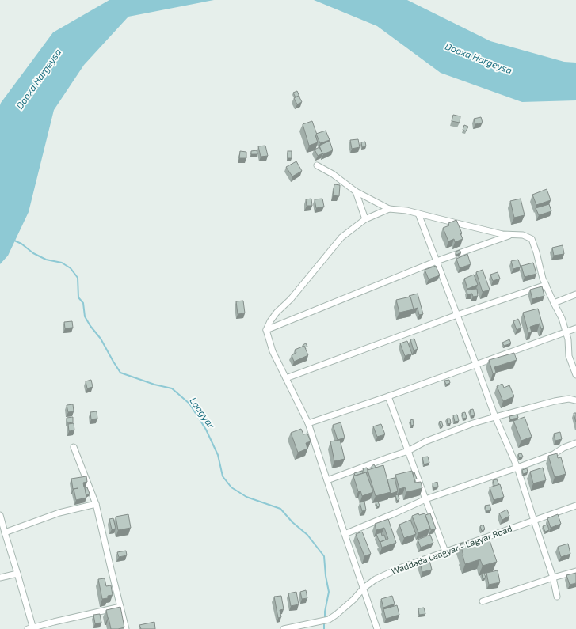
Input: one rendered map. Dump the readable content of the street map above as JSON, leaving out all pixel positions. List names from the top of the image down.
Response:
{
  "streets": {
    "street": ["Waddada Laagyar - Lagyar Road"]
  },
  "water": ["Dooxa Hargeysa", "Laagyar"]
}
